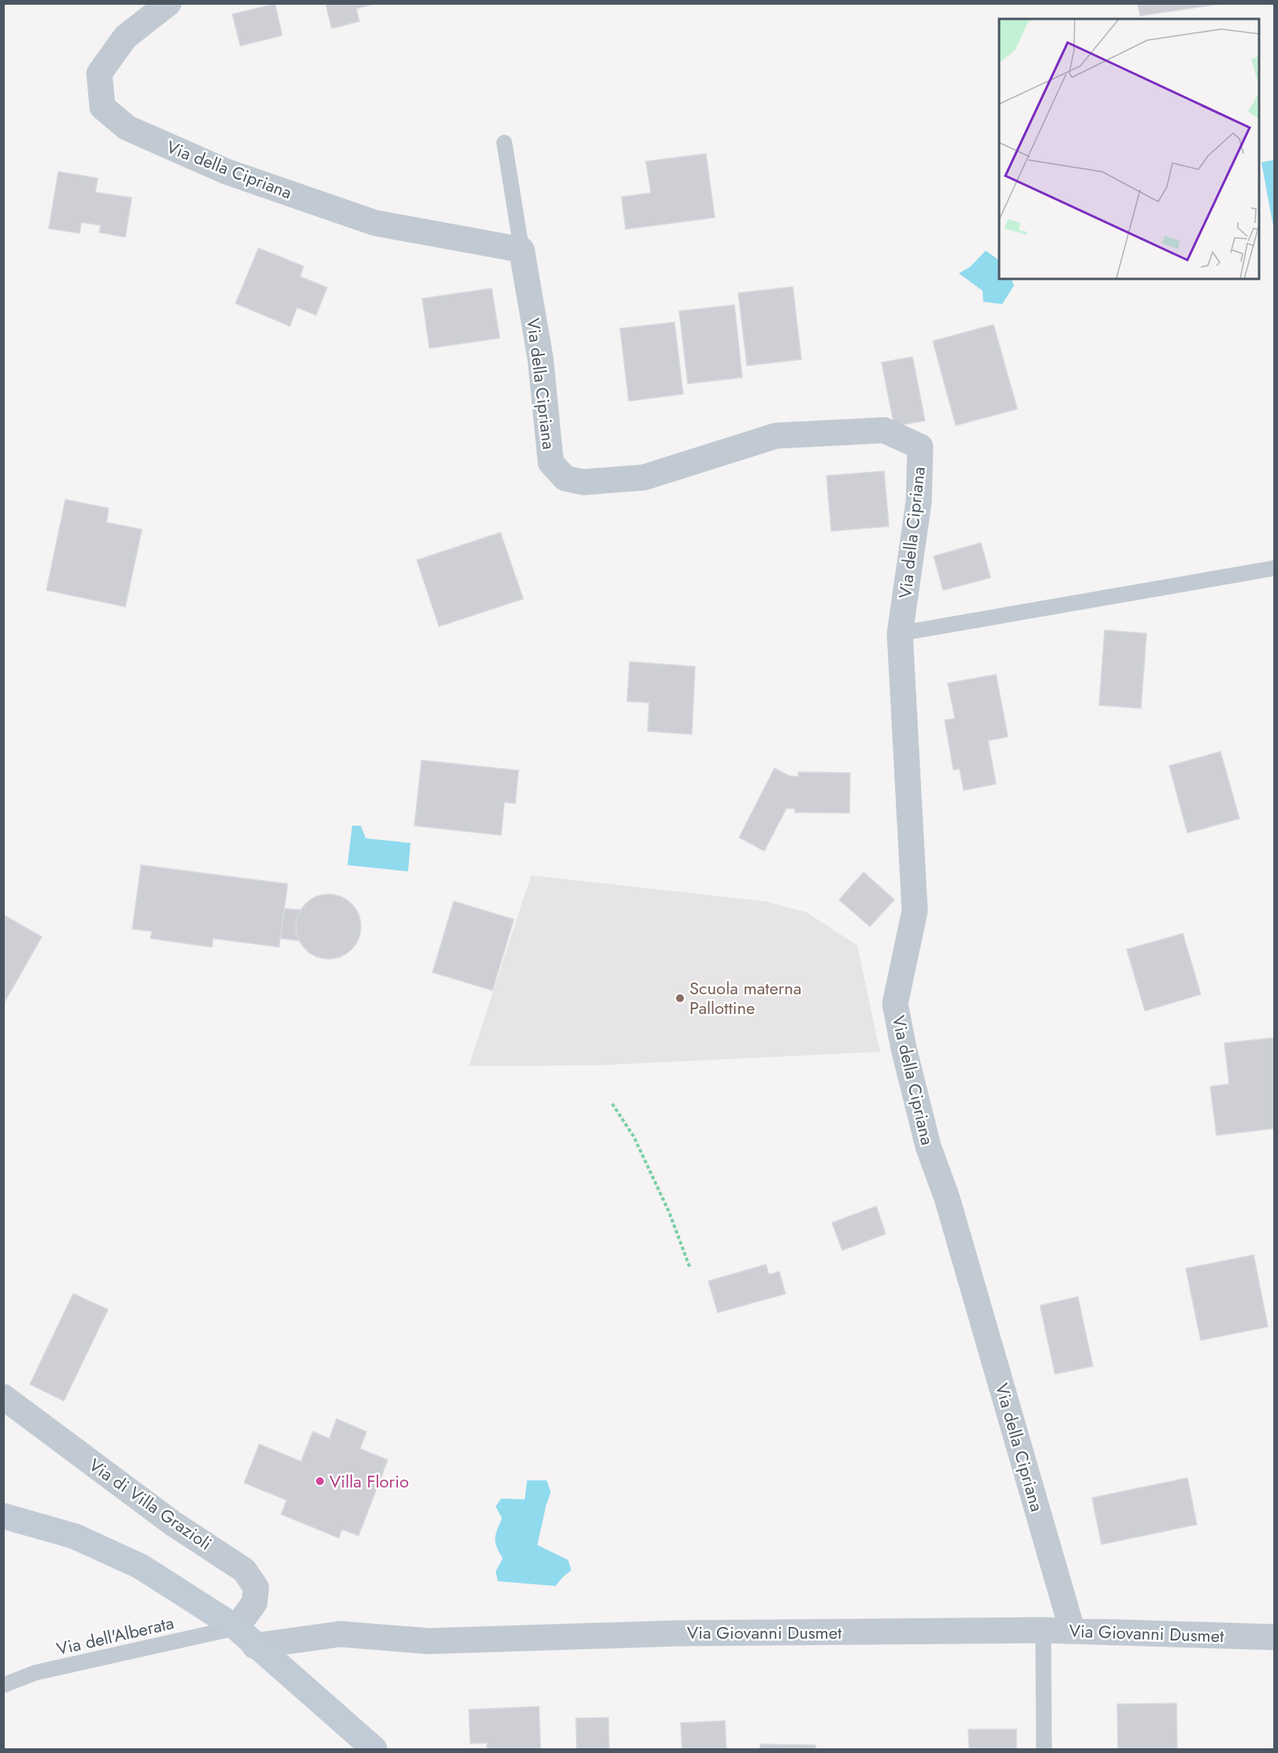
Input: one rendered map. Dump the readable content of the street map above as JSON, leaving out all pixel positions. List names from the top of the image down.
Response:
{
  "streets": {
    "street": ["Via della Cipriana", "Via di Villa Grazioli", "Via Giovanni Dusmet"],
    "lane": ["Via dell'Alberata"]
  },
  "crossings": [
    ["Via della Cipriana", "Via Giovanni Dusmet"],
    ["Via di Villa Grazioli", "Via dell'Alberata"]
  ],
  "places": ["Scuola materna Pallottine", "Villa Florio"]
}
